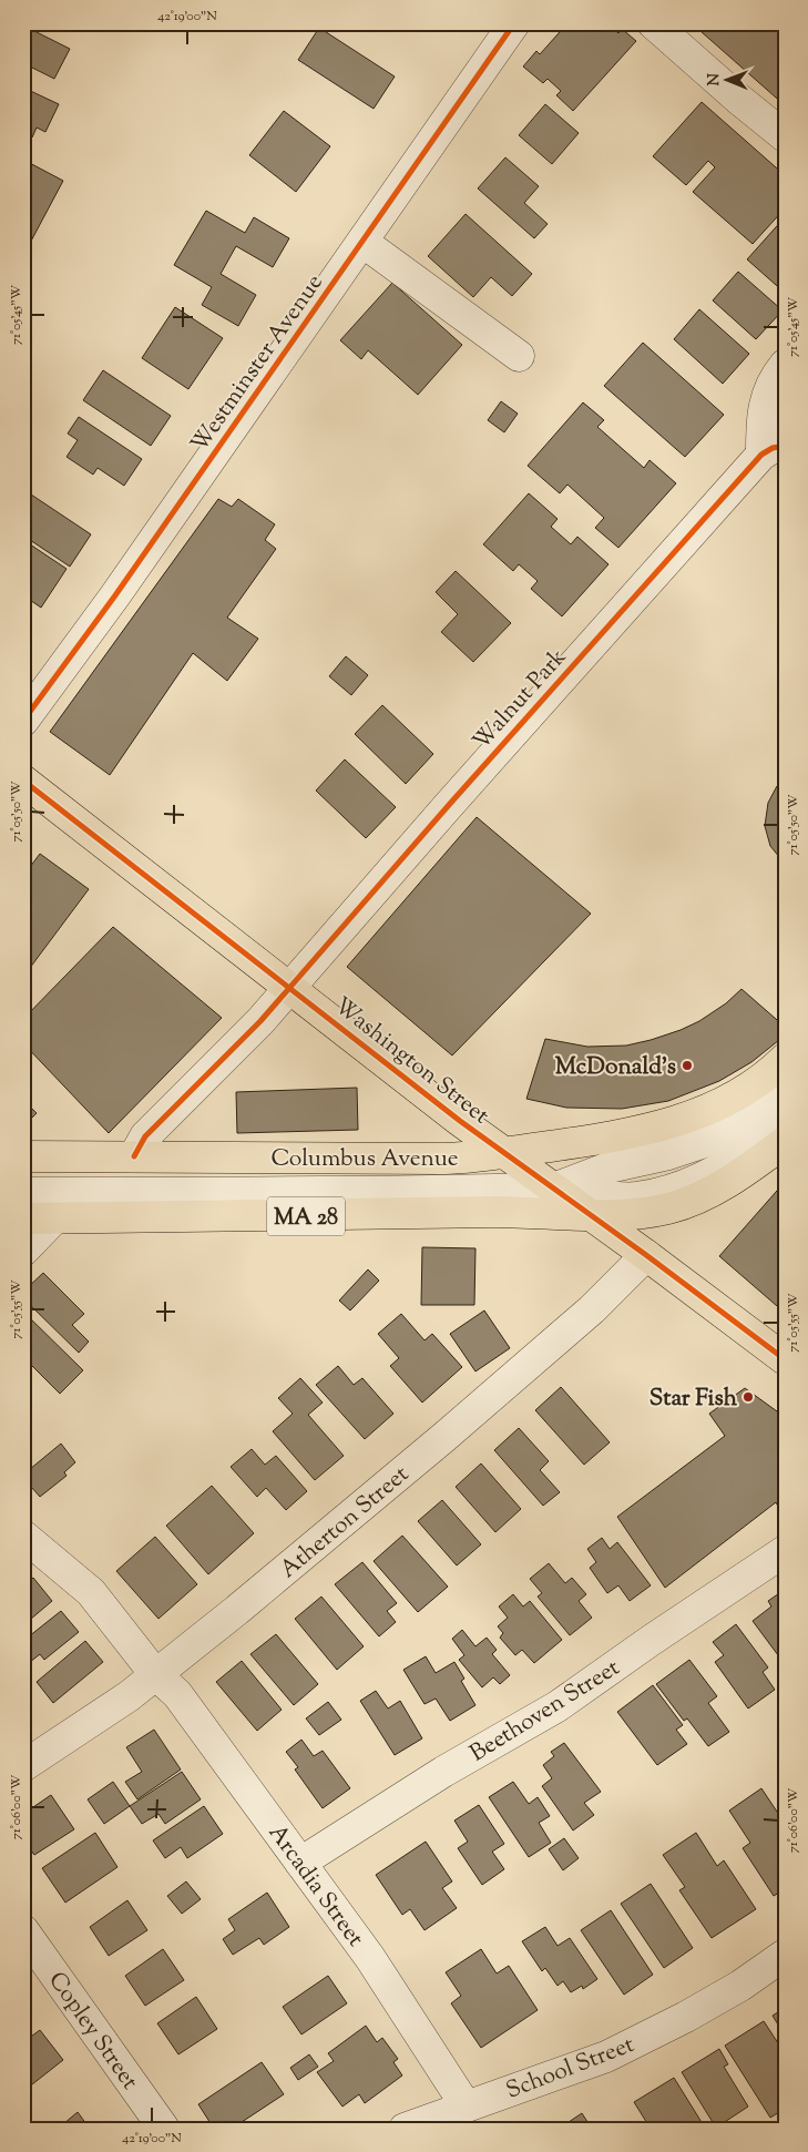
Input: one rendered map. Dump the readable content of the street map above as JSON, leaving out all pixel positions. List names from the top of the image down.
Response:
{
  "streets": {
    "main road": ["Washington Street", "Columbus Avenue", "MA 28"],
    "street": [
      "Westminster Avenue",
      "Walnut Park",
      "Atherton Street",
      "Beethoven Street",
      "Arcadia Street",
      "Copley Street",
      "School Street"
    ]
  },
  "crossings": [
    ["Walnut Park", "Washington Street"],
    ["Walnut Park", "Columbus Avenue"],
    ["Washington Street", "Columbus Avenue"],
    ["Washington Street", "MA 28"],
    ["Washington Street", "Atherton Street"],
    ["Atherton Street", "Arcadia Street"],
    ["Beethoven Street", "Arcadia Street"],
    ["Arcadia Street", "School Street"]
  ],
  "places": ["McDonald's", "Star Fish"],
  "north": "left",
  "coordinates": [
    "42°19'00\"N",
    "71°05'45\"W",
    "71°05'50\"W",
    "71°05'55\"W",
    "71°06'00\"W"
  ]
}
